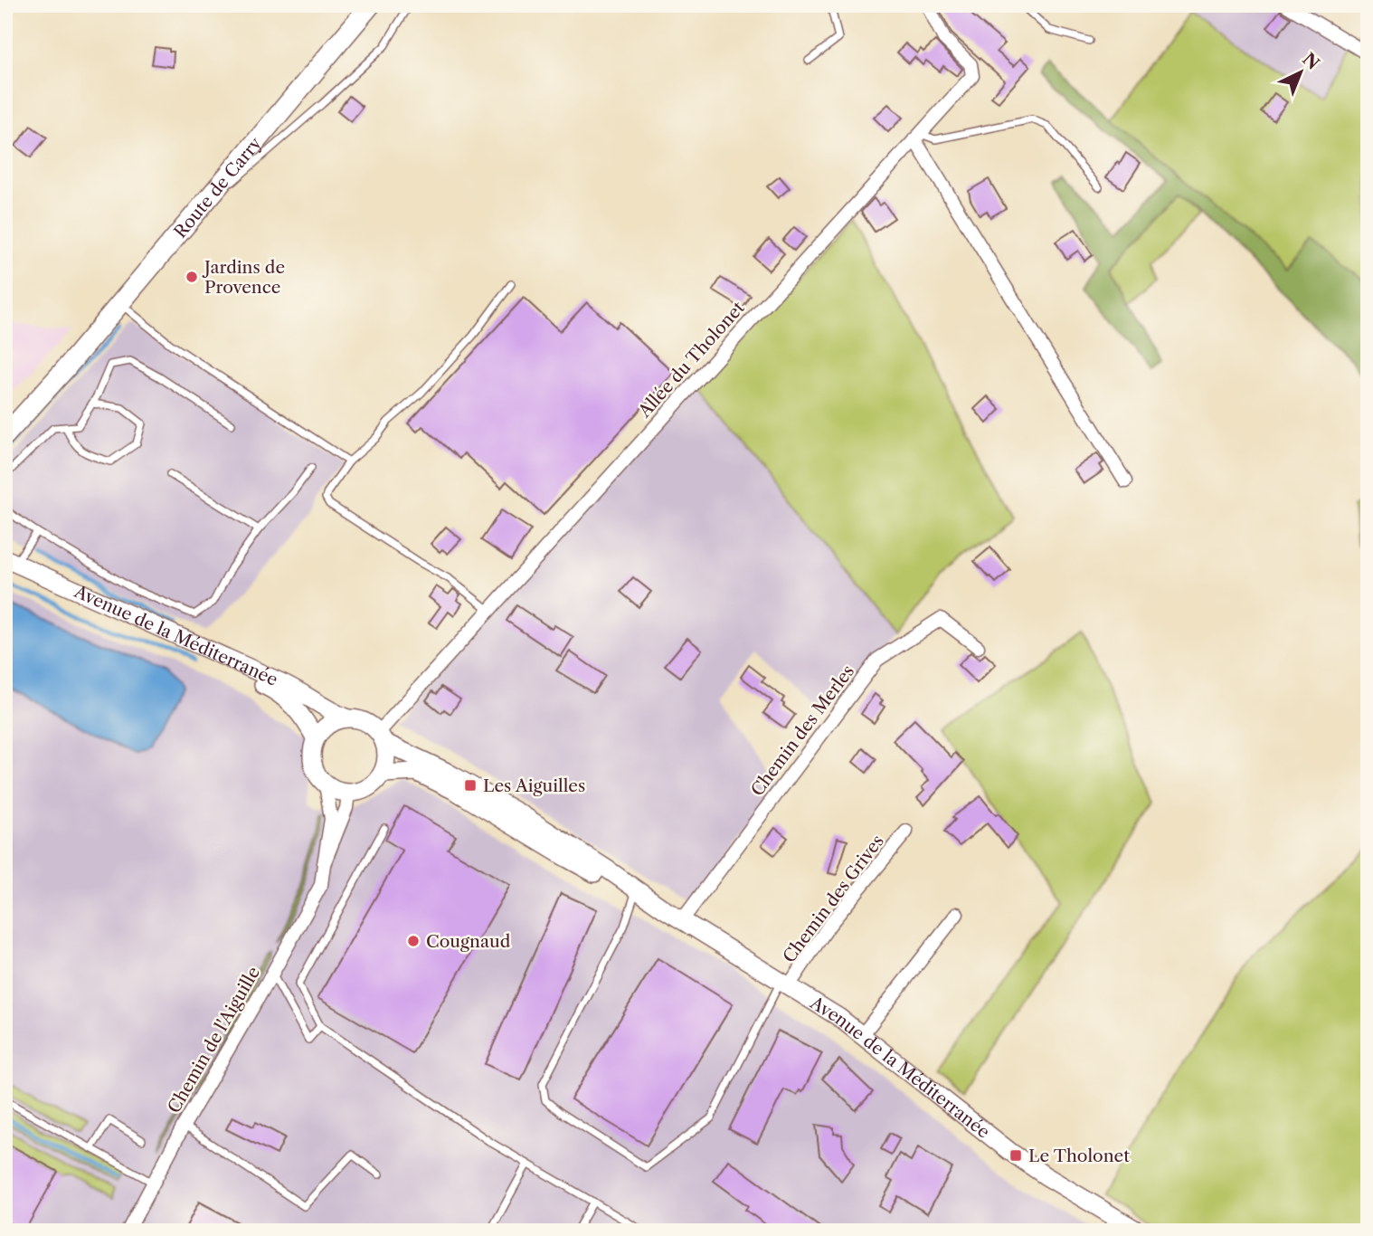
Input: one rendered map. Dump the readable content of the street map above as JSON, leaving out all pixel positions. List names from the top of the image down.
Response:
{
  "streets": {
    "main road": ["Route de Carry", "Avenue de la Méditerranée"],
    "street": [
      "Allée du Tholonet",
      "Chemin des Merles",
      "Chemin des Grives",
      "Chemin de l'Aiguille"
    ]
  },
  "crossings": [
    ["Allée du Tholonet", "Avenue de la Méditerranée"],
    ["Allée du Tholonet", "Chemin de l'Aiguille"],
    ["Avenue de la Méditerranée", "Chemin des Merles"],
    ["Avenue de la Méditerranée", "Chemin des Grives"],
    ["Avenue de la Méditerranée", "Chemin de l'Aiguille"]
  ],
  "places": {
    "other": ["Jardins de Provence", "Cougnaud"],
    "transit": ["Les Aiguilles", "Le Tholonet"]
  },
  "north": "top right"
}
